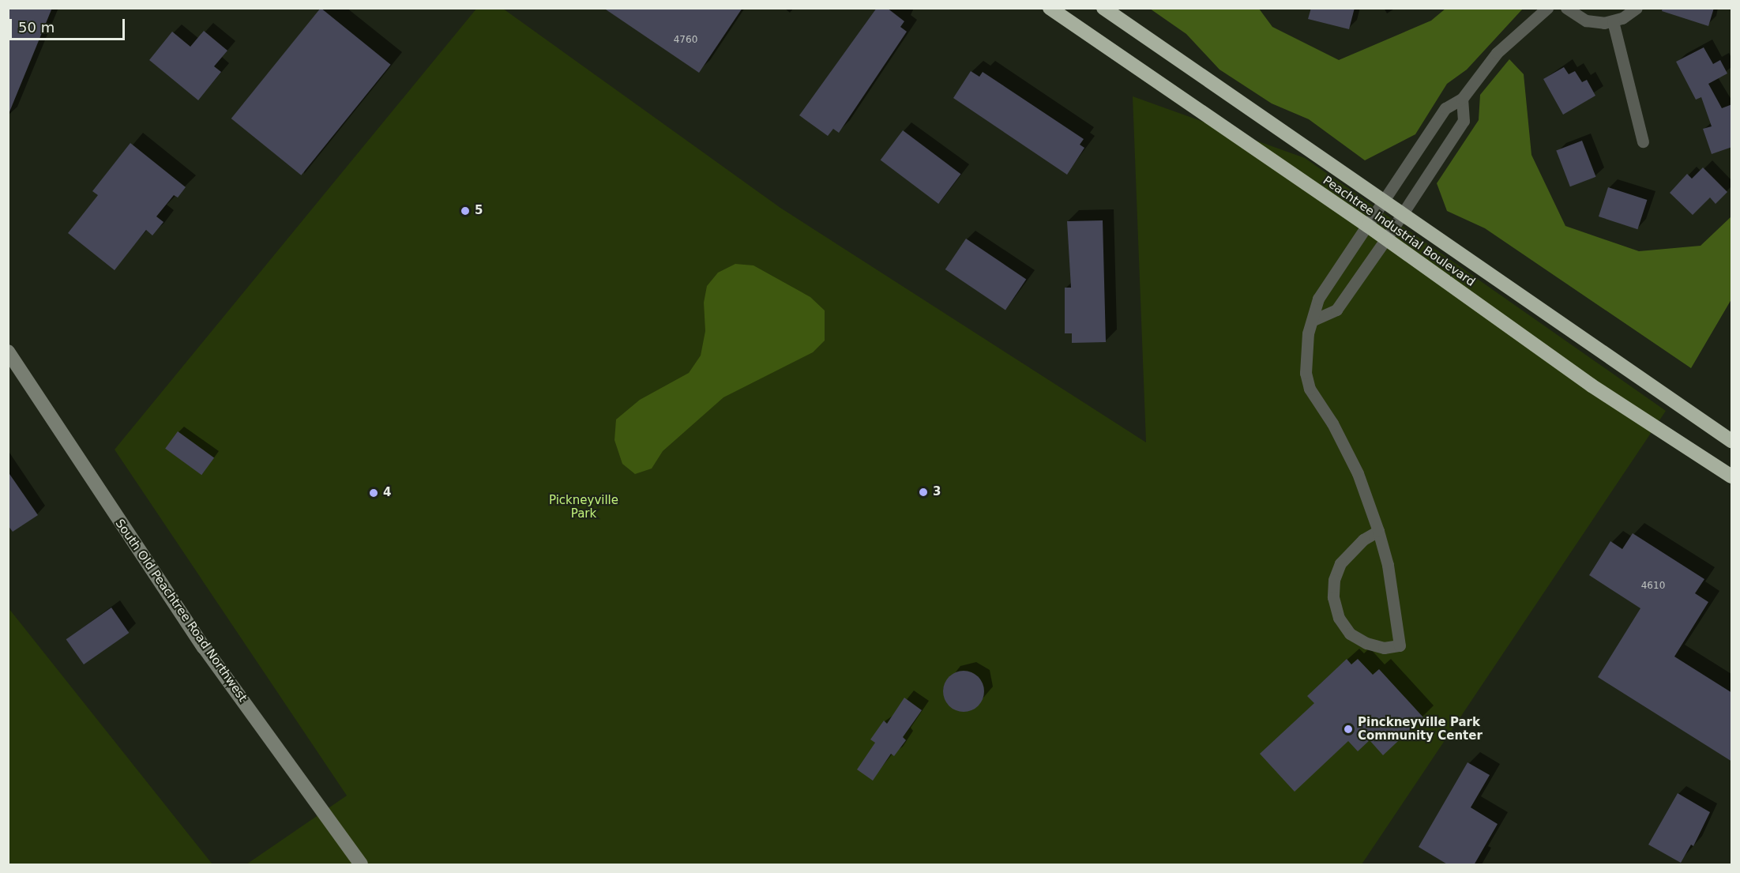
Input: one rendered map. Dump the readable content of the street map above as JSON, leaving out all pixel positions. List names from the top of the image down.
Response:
{
  "streets": {
    "highway": ["Peachtree Industrial Boulevard"],
    "street": ["South Old Peachtree Road Northwest"]
  },
  "parks": ["Pickneyville Park"],
  "places": [
    "5",
    "3",
    "4",
    "Pinckneyville Park Community Center"
  ],
  "house_numbers": ["4760", "4610"],
  "scale_bar": "50 m"
}
